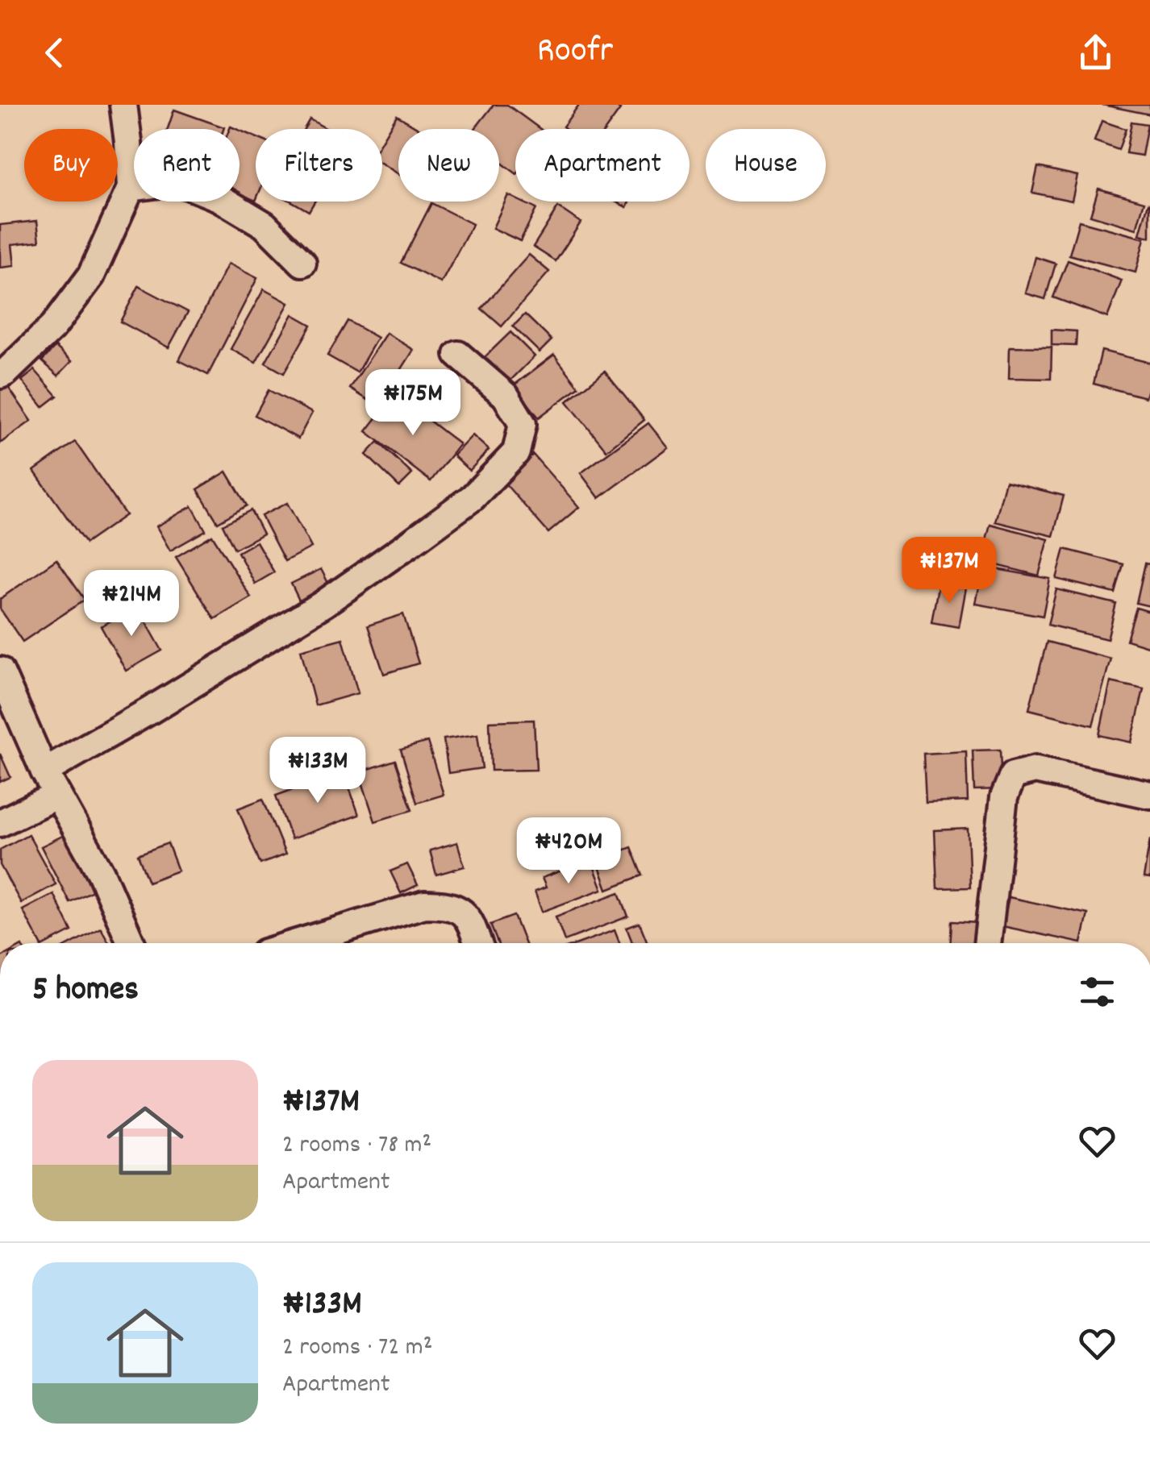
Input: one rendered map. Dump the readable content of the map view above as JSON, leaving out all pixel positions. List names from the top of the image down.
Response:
{
  "page": {
    "header": "Roofr",
    "chip": [
      "Buy",
      "Rent",
      "Filters",
      "New",
      "Apartment",
      "House"
    ],
    "price": [
      "₦175M",
      "₦137M",
      "₦214M",
      "₦133M",
      "₦420M"
    ],
    "heading": "5 homes",
    "list": [
      {
        "name": "₦137M",
        "note": "2 rooms · 78 m² · Apartment"
      },
      {
        "name": "₦133M",
        "note": "2 rooms · 72 m² · Apartment"
      }
    ]
  }
}
